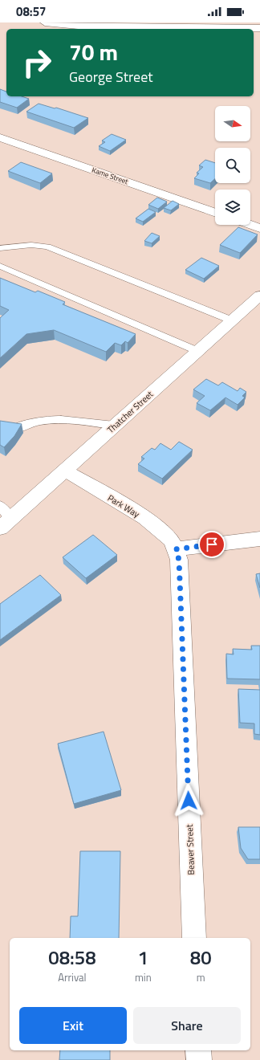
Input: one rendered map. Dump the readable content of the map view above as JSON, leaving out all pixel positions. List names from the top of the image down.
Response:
{
  "streets": {
    "street": [
      "Kame Street",
      "Thatcher Street",
      "Park Way",
      "Beaver Street"
    ]
  },
  "crossings": [
    ["Thatcher Street", "Park Way"],
    ["Park Way", "Beaver Street"]
  ],
  "north": "right",
  "page": {
    "status": "08:57",
    "turn": ["70 m", "George Street"],
    "eta": [
      "08:58",
      "Arrival",
      "1",
      "min",
      "80",
      "m"
    ],
    "buttons": ["Exit", "Share"]
  }
}
